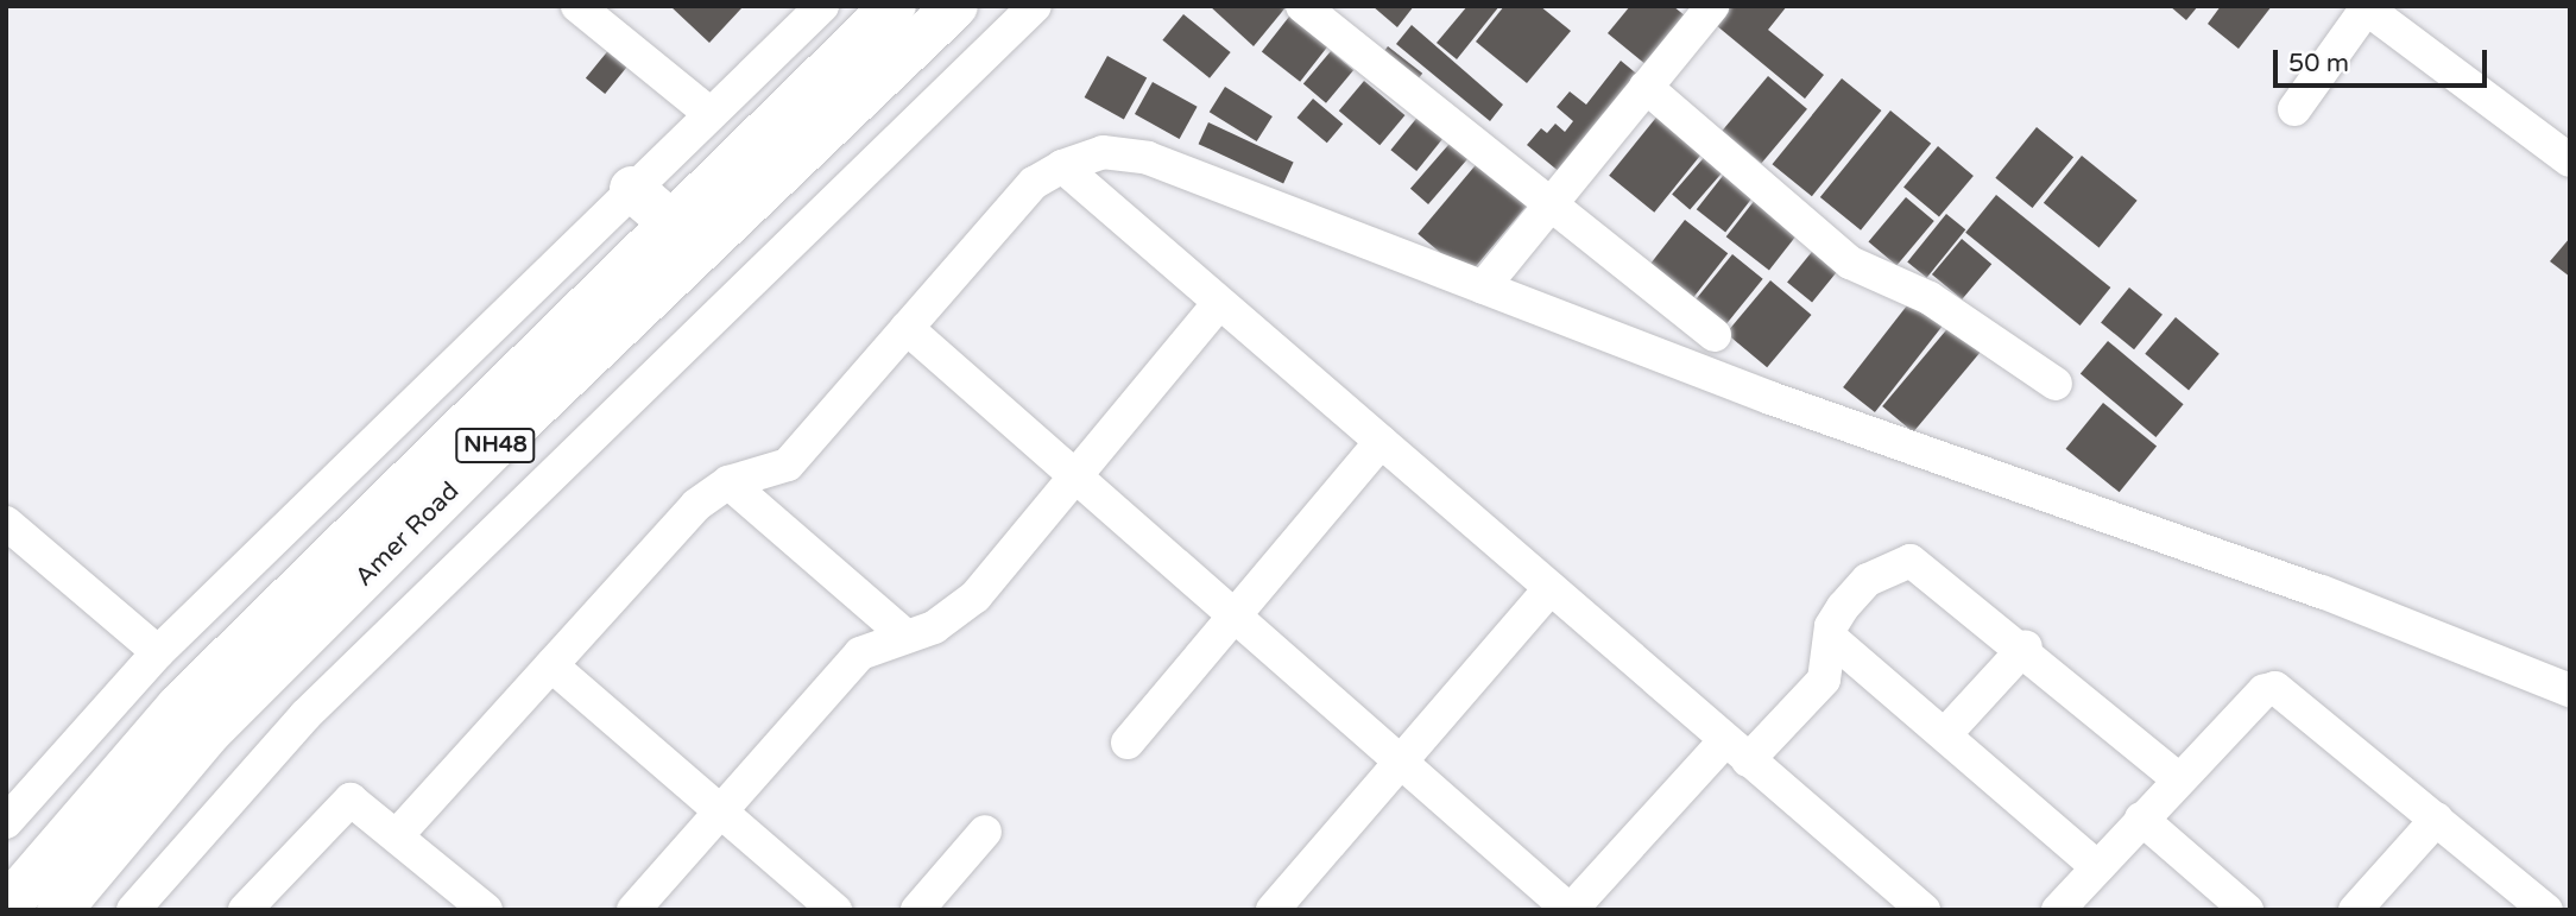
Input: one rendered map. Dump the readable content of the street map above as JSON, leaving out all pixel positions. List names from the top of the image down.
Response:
{
  "streets": {
    "highway": ["NH48", "Amer Road"]
  },
  "scale_bar": "50 m"
}
